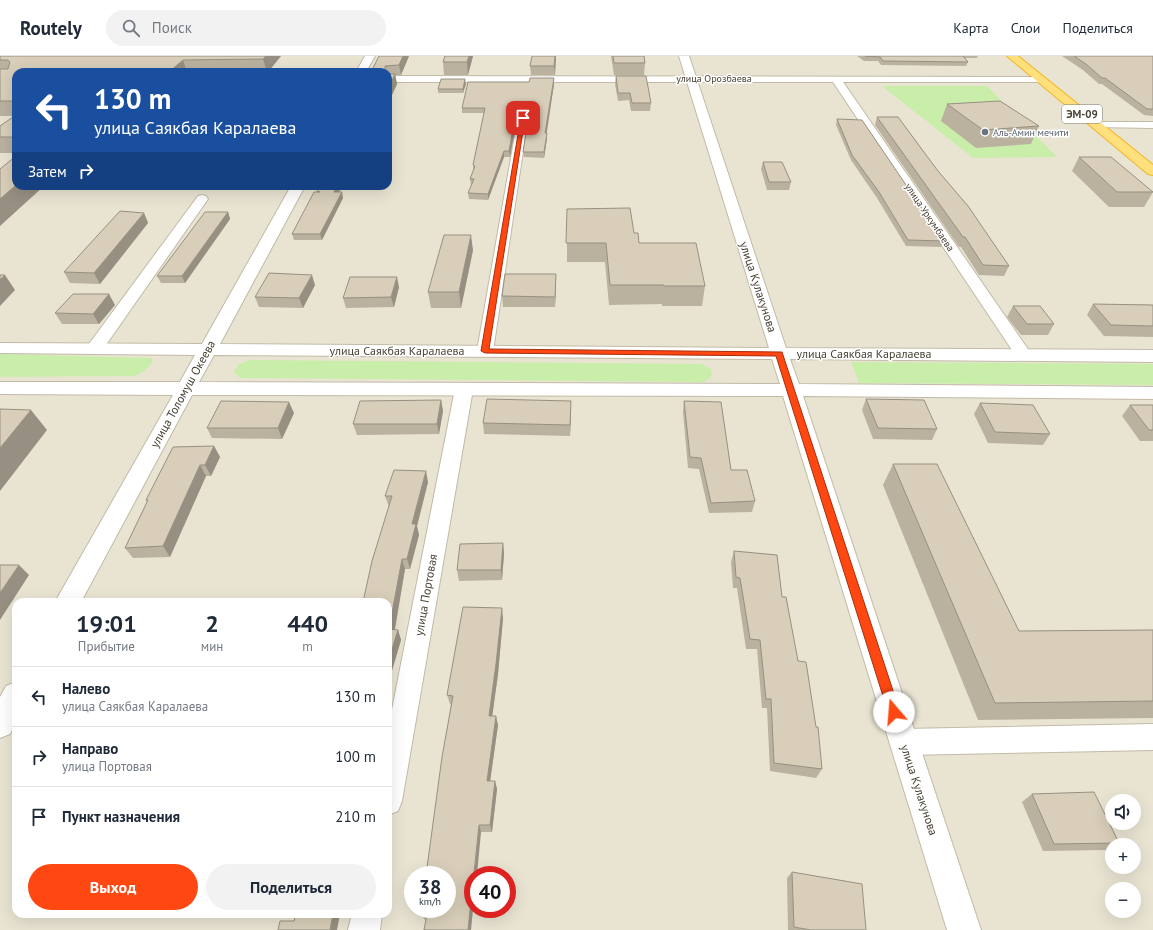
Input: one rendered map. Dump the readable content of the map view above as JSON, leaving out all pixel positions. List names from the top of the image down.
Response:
{
  "streets": {
    "highway": ["ЭМ-09"],
    "street": [
      "улица Орозбаева",
      "улица Уркумбаева",
      "улица Кулакунова",
      "улица Саякбая Каралаева",
      "улица Толомуш Океева",
      "улица Портовая"
    ]
  },
  "crossings": [
    ["улица Орозбаева", "ЭМ-09"],
    ["улица Орозбаева", "улица Уркумбаева"],
    ["улица Орозбаева", "улица Кулакунова"],
    ["улица Уркумбаева", "улица Саякбая Каралаева"],
    ["улица Кулакунова", "улица Саякбая Каралаева"],
    ["улица Саякбая Каралаева", "улица Толомуш Океева"]
  ],
  "places": ["Аль-Амин мечити"],
  "page": {
    "header": "Routely",
    "search": "Поиск",
    "nav": ["Карта", "Слои", "Поделиться"],
    "turn": ["130 m", "улица Саякбая Каралаева"],
    "then": "Затем",
    "eta": [
      "19:01",
      "Прибытие",
      "2",
      "мин",
      "440",
      "m"
    ],
    "list": [
      {
        "name": "Налево",
        "note": "улица Саякбая Каралаева",
        "value": "130 m"
      },
      {
        "name": "Направо",
        "note": "улица Портовая",
        "value": "100 m"
      },
      {
        "name": "Пункт назначения",
        "value": "210 m"
      }
    ],
    "map_buttons": ["+", "−"],
    "buttons": ["Выход", "Поделиться"],
    "speed": "38 km/h",
    "limit": "40"
  }
}
